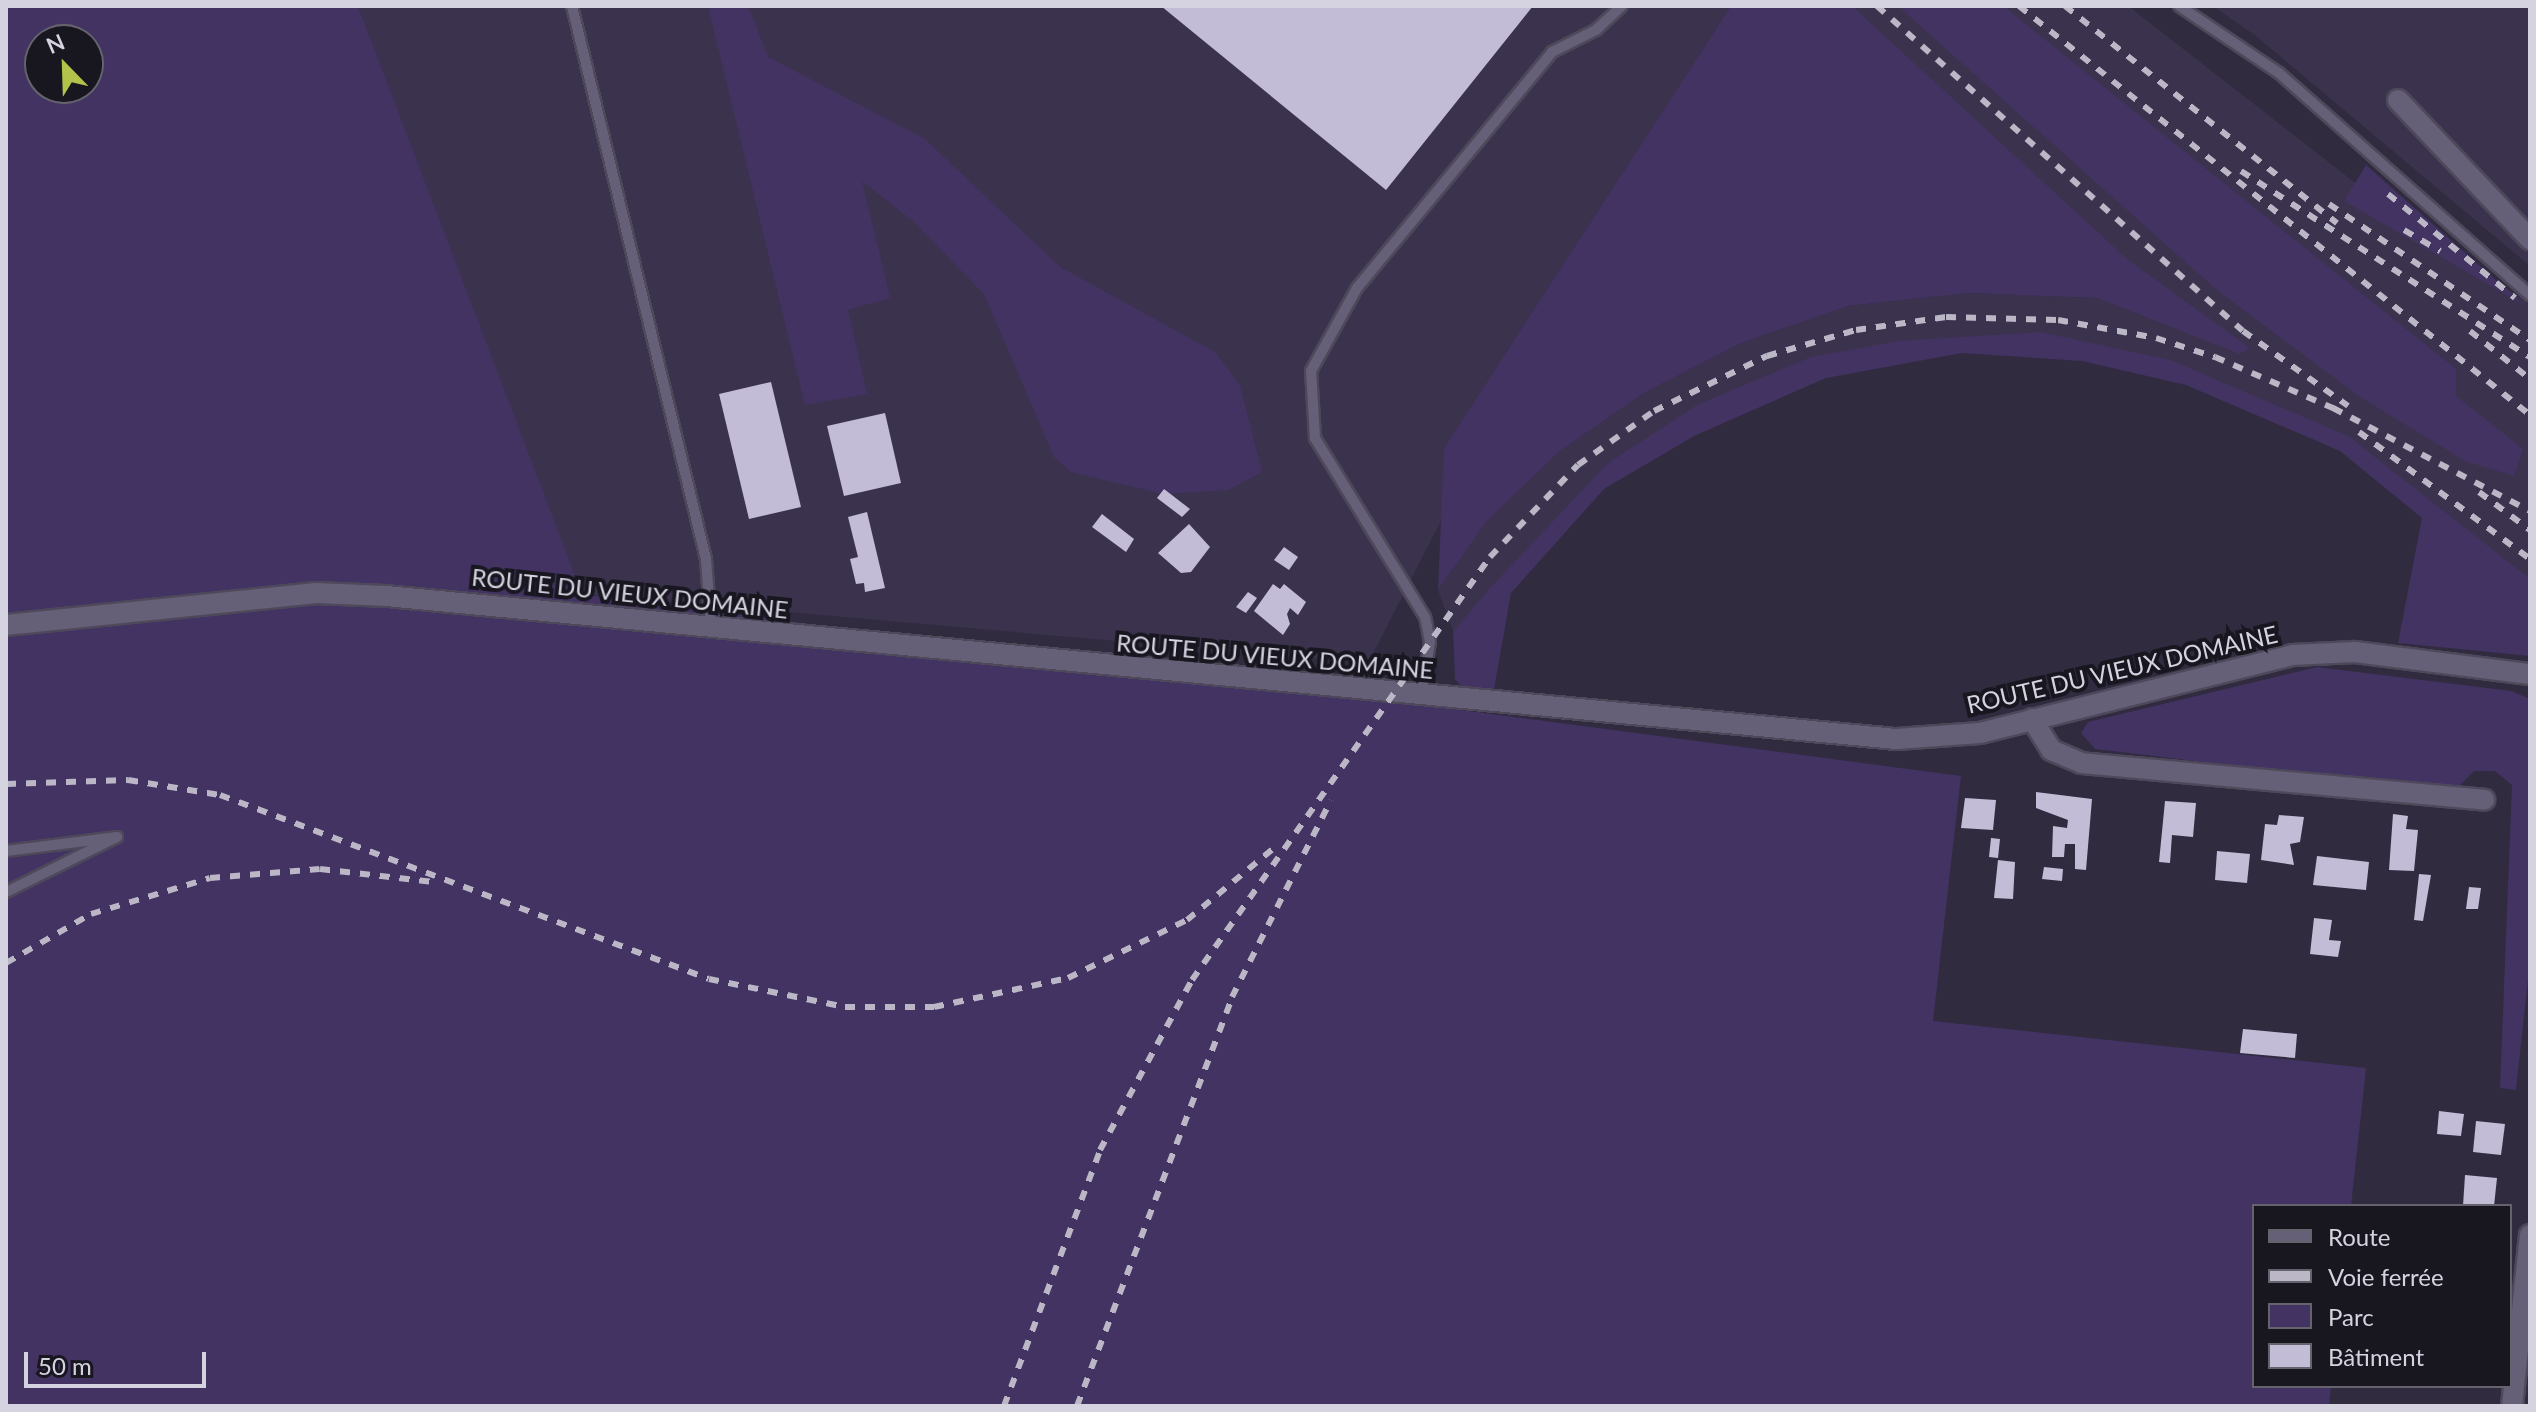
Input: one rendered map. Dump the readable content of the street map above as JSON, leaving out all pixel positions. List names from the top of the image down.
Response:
{
  "streets": {
    "street": ["ROUTE DU VIEUX DOMAINE"]
  },
  "legend": [
    "Route",
    "Voie ferrée",
    "Parc",
    "Bâtiment"
  ],
  "scale_bar": "50 m",
  "north": "top left"
}
